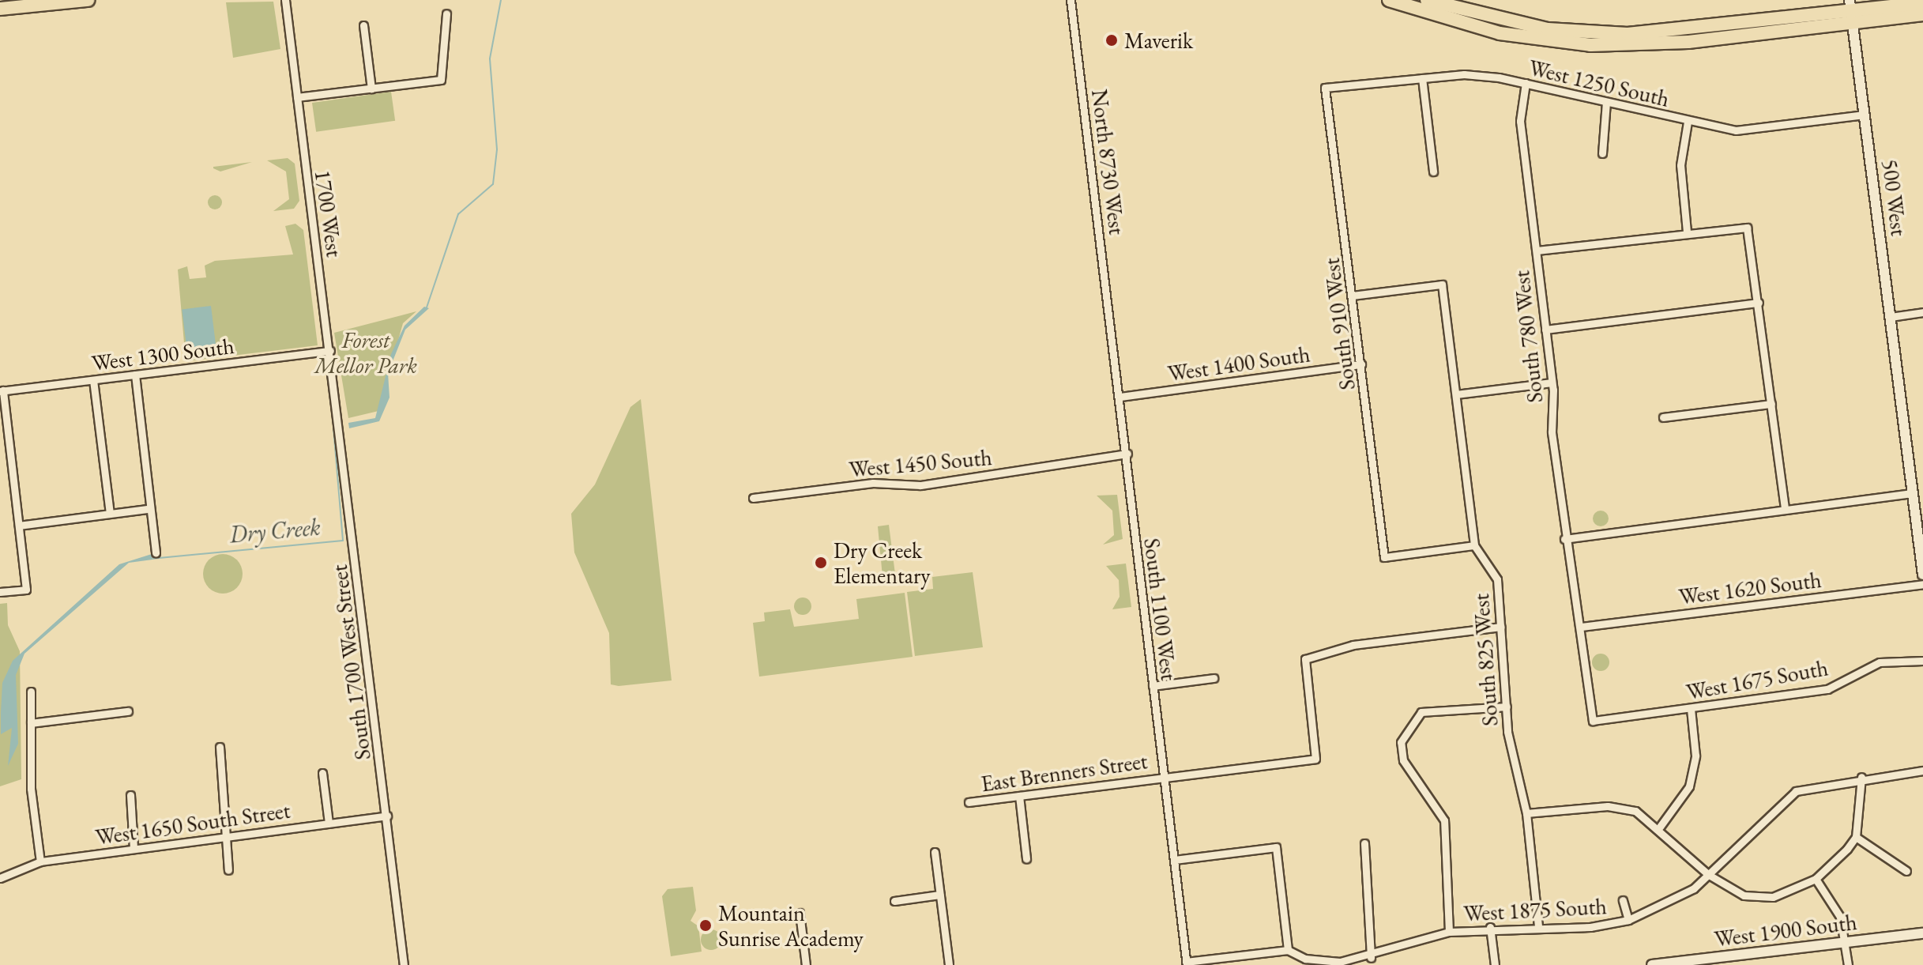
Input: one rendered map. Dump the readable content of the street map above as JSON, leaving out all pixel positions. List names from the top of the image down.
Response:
{
  "streets": {
    "street": [
      "West 1250 South",
      "North 8730 West",
      "500 West",
      "1700 West",
      "South 910 West",
      "South 780 West",
      "West 1300 South",
      "West 1400 South",
      "West 1450 South",
      "West 1620 South",
      "South 1100 West",
      "South 825 West",
      "South 1700 West Street",
      "West 1675 South",
      "East Brenners Street",
      "West 1650 South Street",
      "West 1875 South",
      "West 1900 South"
    ]
  },
  "crossings": [
    ["West 1250 South", "500 West"],
    ["West 1250 South", "South 910 West"],
    ["West 1250 South", "South 780 West"],
    ["North 8730 West", "South 1100 West"],
    ["1700 West", "West 1300 South"],
    ["1700 West", "South 1700 West Street"],
    ["South 910 West", "West 1400 South"],
    ["South 910 West", "South 825 West"],
    ["South 780 West", "West 1620 South"],
    ["South 780 West", "West 1675 South"],
    ["West 1400 South", "South 1100 West"],
    ["West 1450 South", "South 1100 West"],
    ["South 1100 West", "East Brenners Street"],
    ["South 1100 West", "West 1875 South"],
    ["South 825 West", "East Brenners Street"],
    ["South 825 West", "West 1875 South"],
    ["South 1700 West Street", "West 1650 South Street"]
  ],
  "water": ["Dry Creek"],
  "parks": ["Forest Mellor Park"],
  "places": ["Maverik", "Dry Creek Elementary", "Mountain Sunrise Academy"]
}
